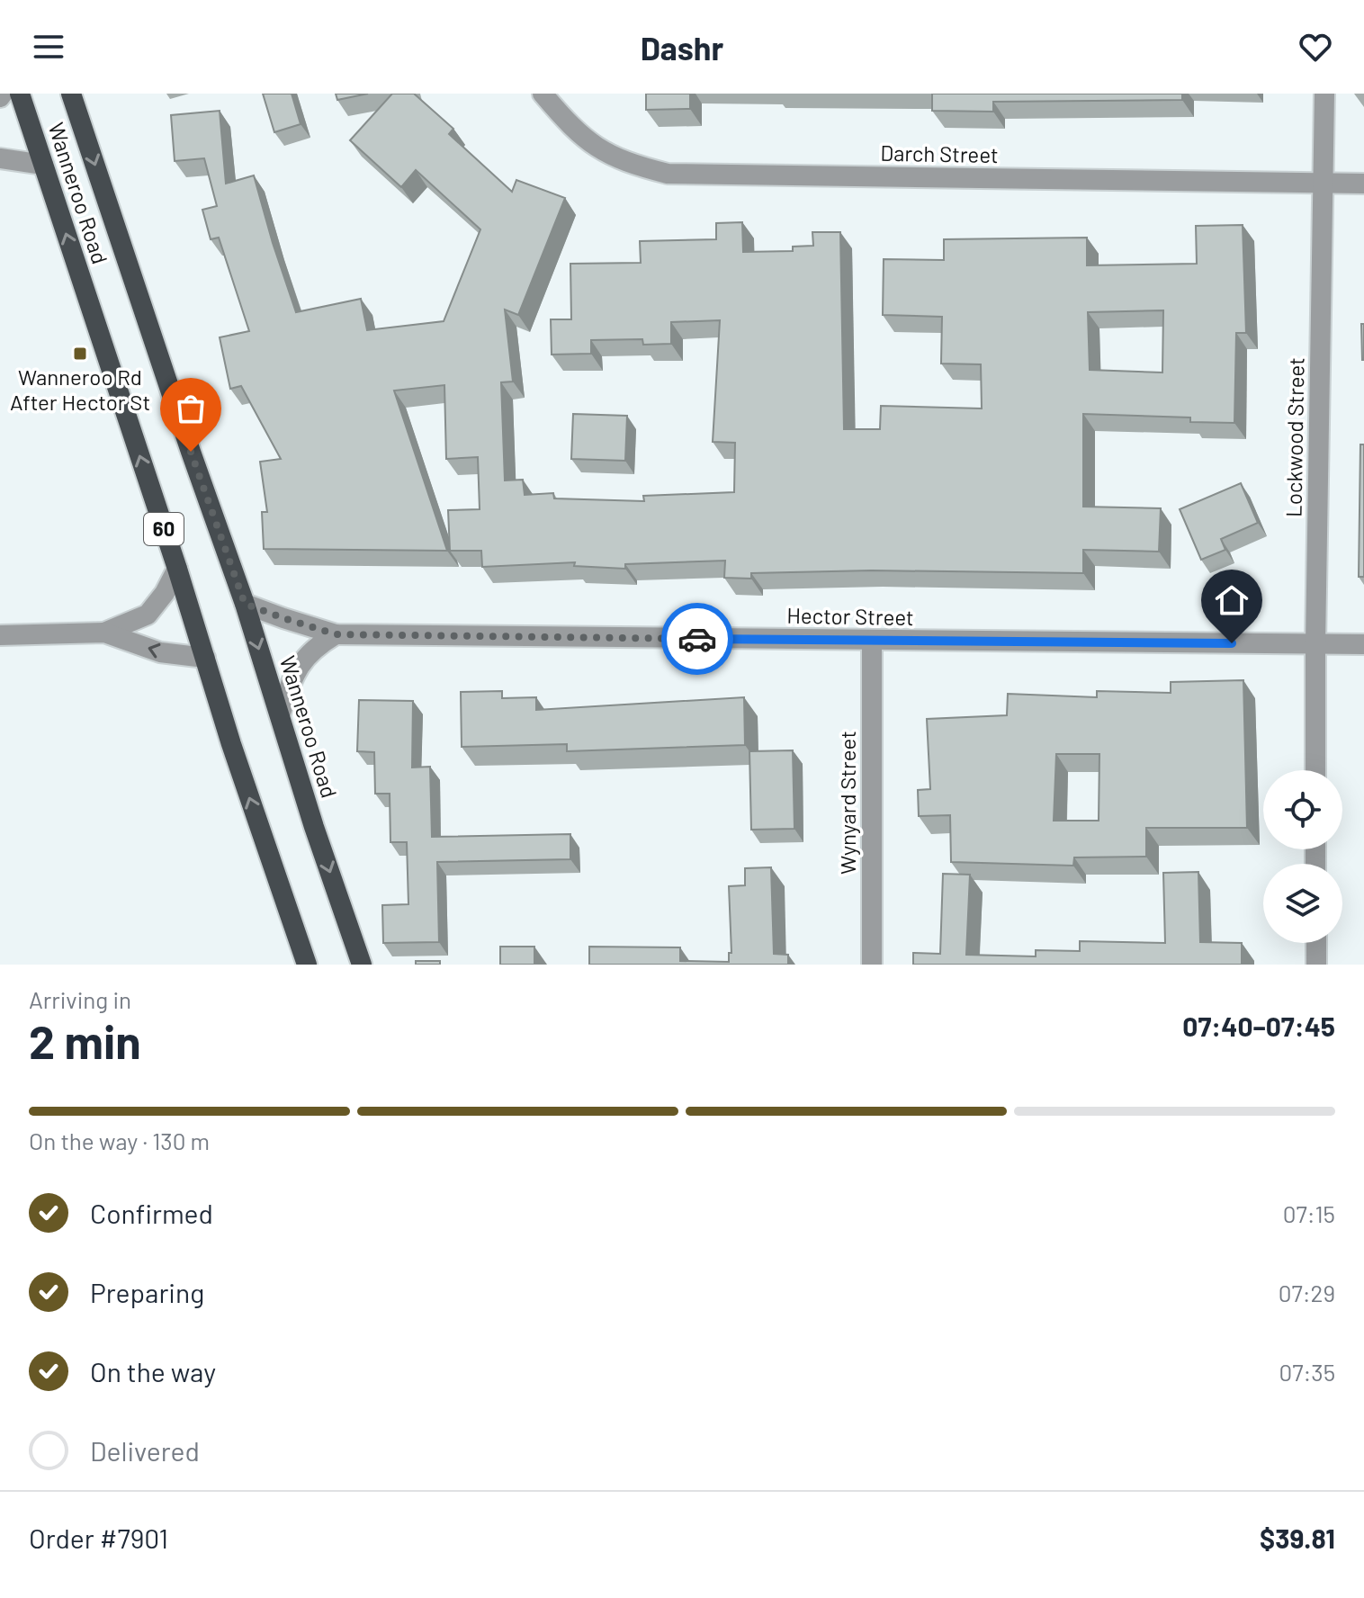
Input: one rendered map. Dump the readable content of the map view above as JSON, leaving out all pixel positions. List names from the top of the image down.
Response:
{
  "streets": {
    "highway": ["Wanneroo Road", "60"],
    "street": [
      "Darch Street",
      "Lockwood Street",
      "Hector Street",
      "Wynyard Street"
    ]
  },
  "crossings": [
    ["Darch Street", "Lockwood Street"],
    ["Wanneroo Road", "Hector Street"],
    ["Lockwood Street", "Hector Street"],
    ["Hector Street", "Wynyard Street"]
  ],
  "places": {
    "transit": ["Wanneroo Rd After Hector St"]
  },
  "page": {
    "header": "Dashr",
    "heading": ["2 min", "Arriving in", "07:40–07:45"],
    "panel": ["Order #7901", "$39.81"],
    "bar": "On the way · 130 m",
    "list": [
      ["Confirmed", "07:15"],
      ["Preparing", "07:29"],
      ["On the way", "07:35"],
      "Delivered"
    ]
  }
}
